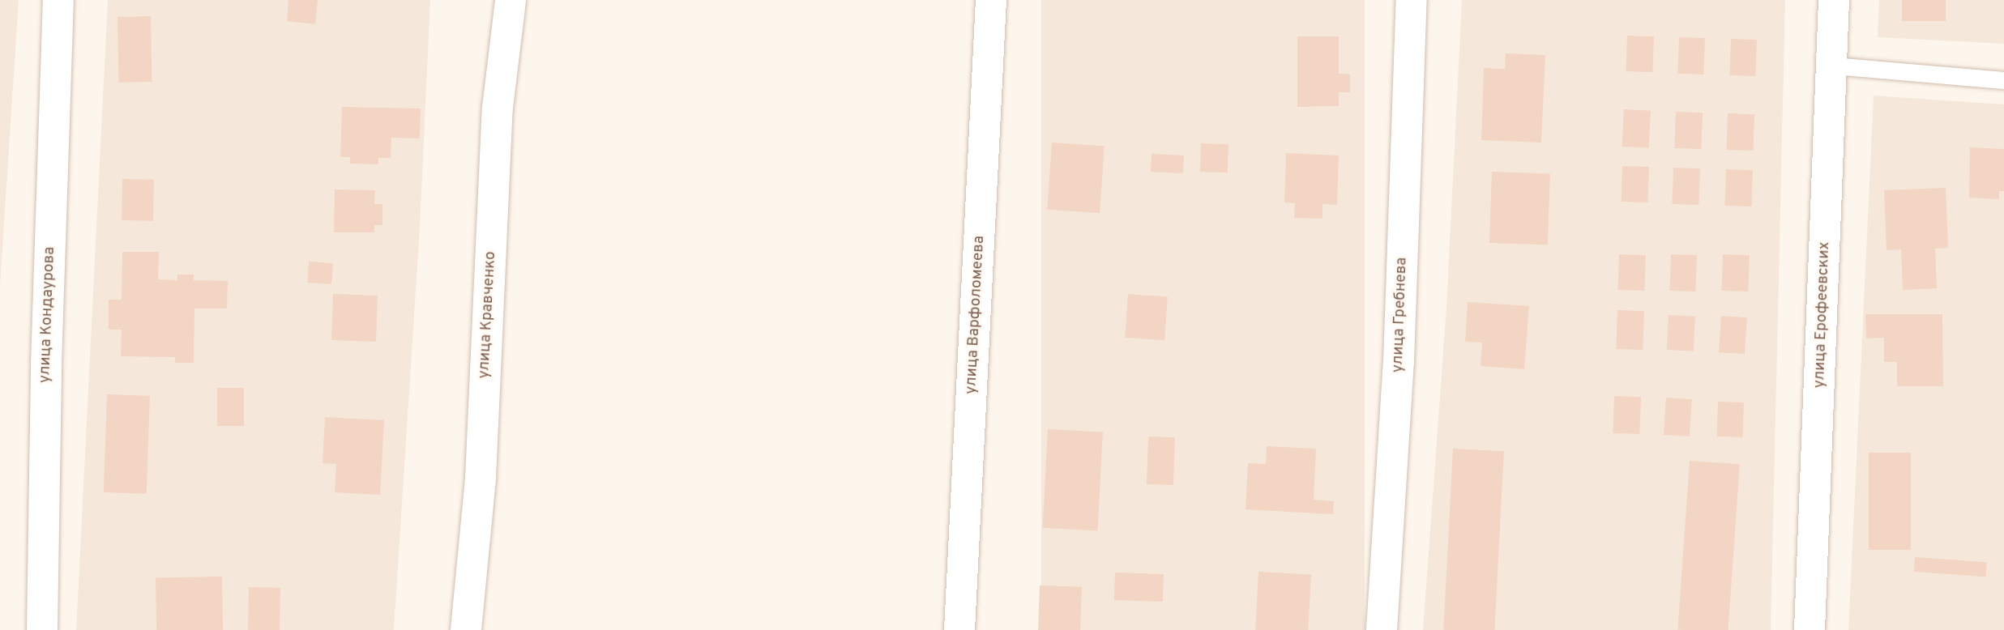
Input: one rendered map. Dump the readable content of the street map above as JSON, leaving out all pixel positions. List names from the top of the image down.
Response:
{
  "streets": {
    "street": [
      "улица Кондаурова",
      "улица Кравченко",
      "улица Варфоломеева",
      "улица Гребнева",
      "улица Ерофеевских"
    ]
  }
}
